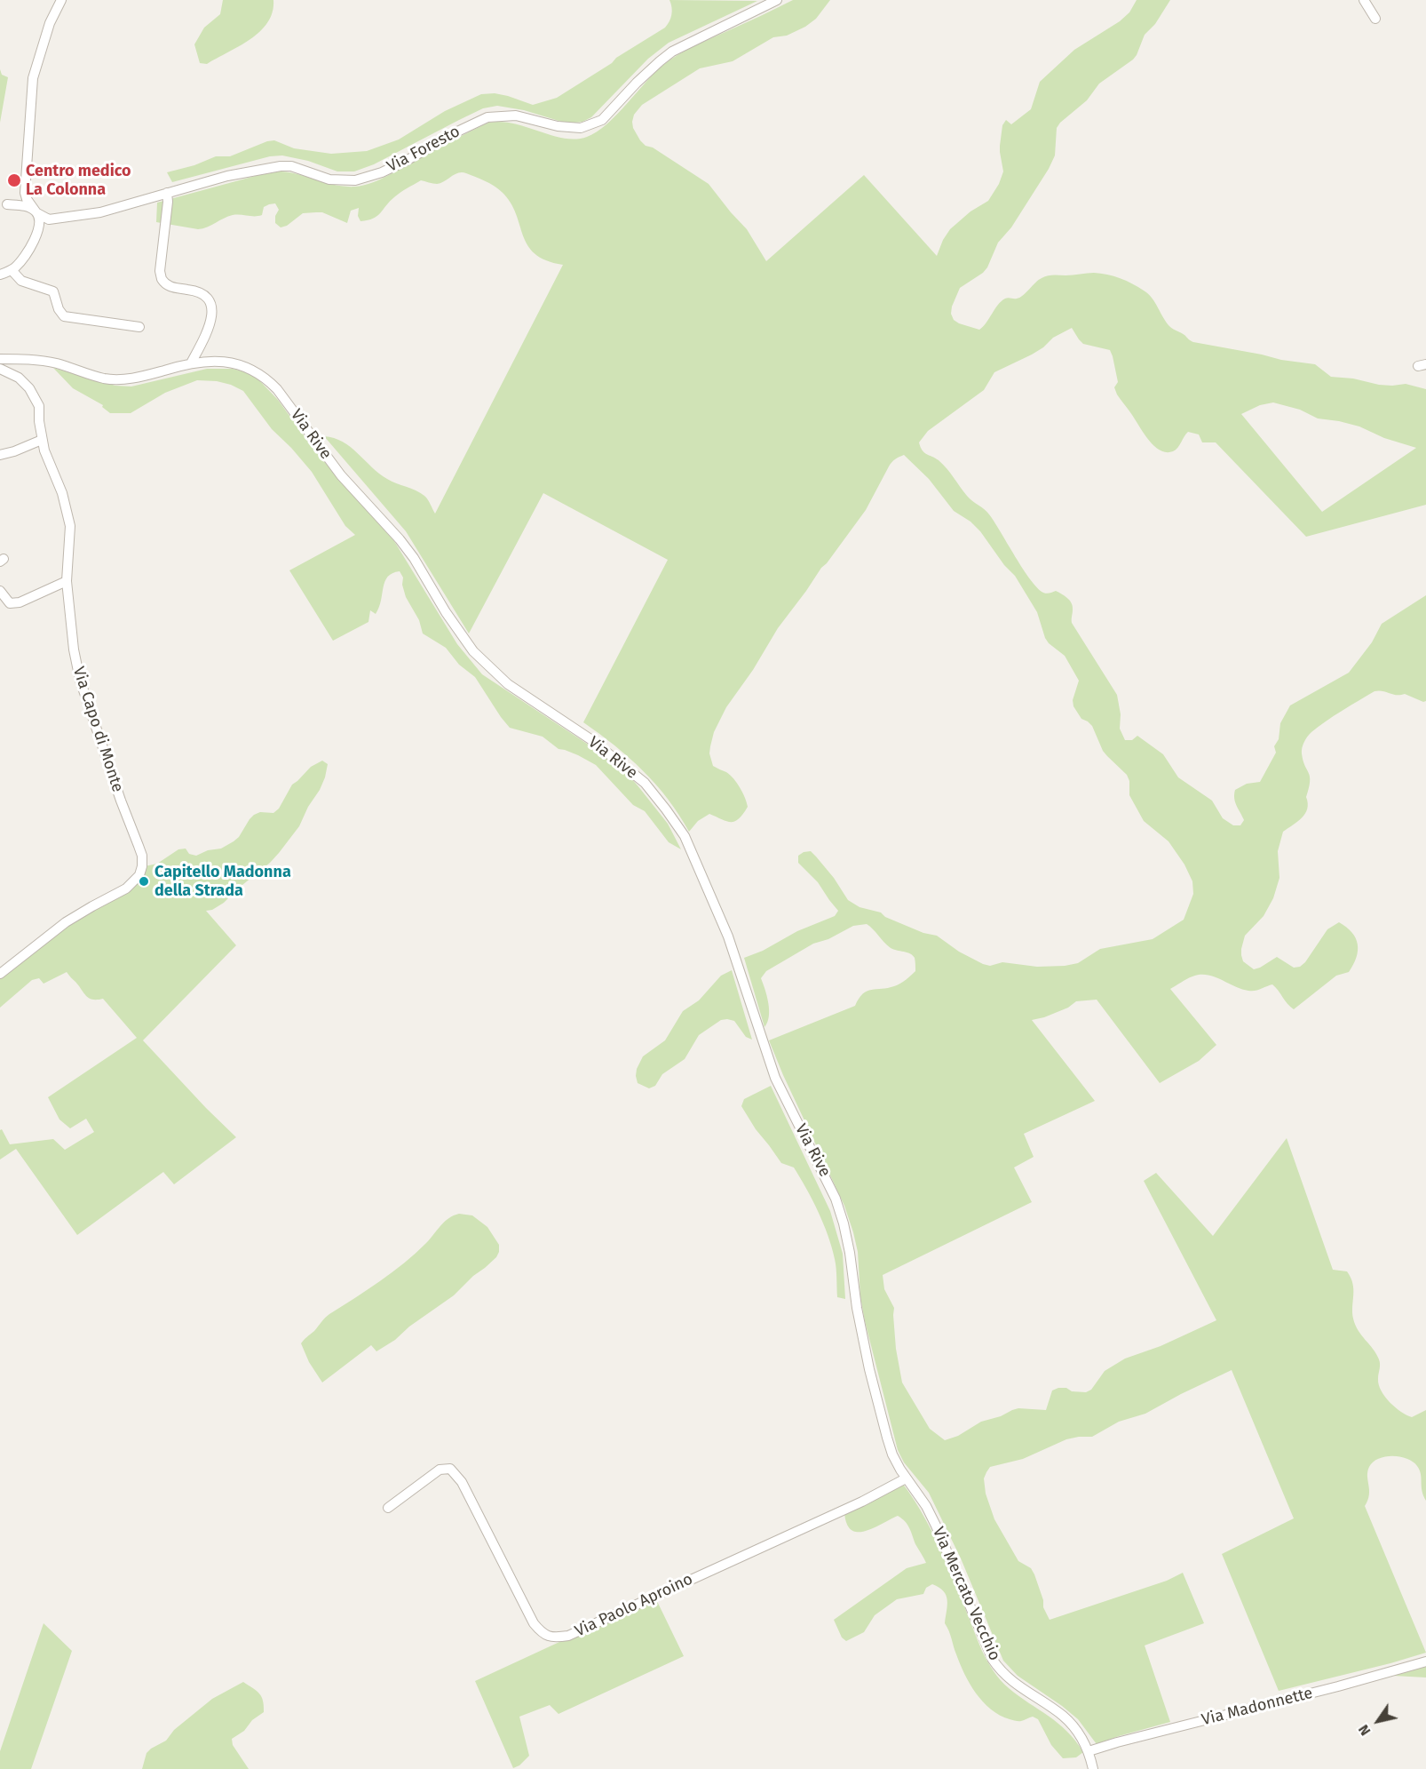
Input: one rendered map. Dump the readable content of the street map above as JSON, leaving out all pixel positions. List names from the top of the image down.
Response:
{
  "streets": {
    "street": [
      "Via Foresto",
      "Via Rive",
      "Via Capo di Monte",
      "Via Mercato Vecchio",
      "Via Paolo Aproino",
      "Via Madonnette"
    ]
  },
  "crossings": [
    ["Via Rive", "Via Mercato Vecchio"],
    ["Via Rive", "Via Paolo Aproino"],
    ["Via Mercato Vecchio", "Via Paolo Aproino"],
    ["Via Mercato Vecchio", "Via Madonnette"]
  ],
  "places": ["Centro medico La Colonna", "Capitello Madonna della Strada"],
  "north": "bottom left"
}
